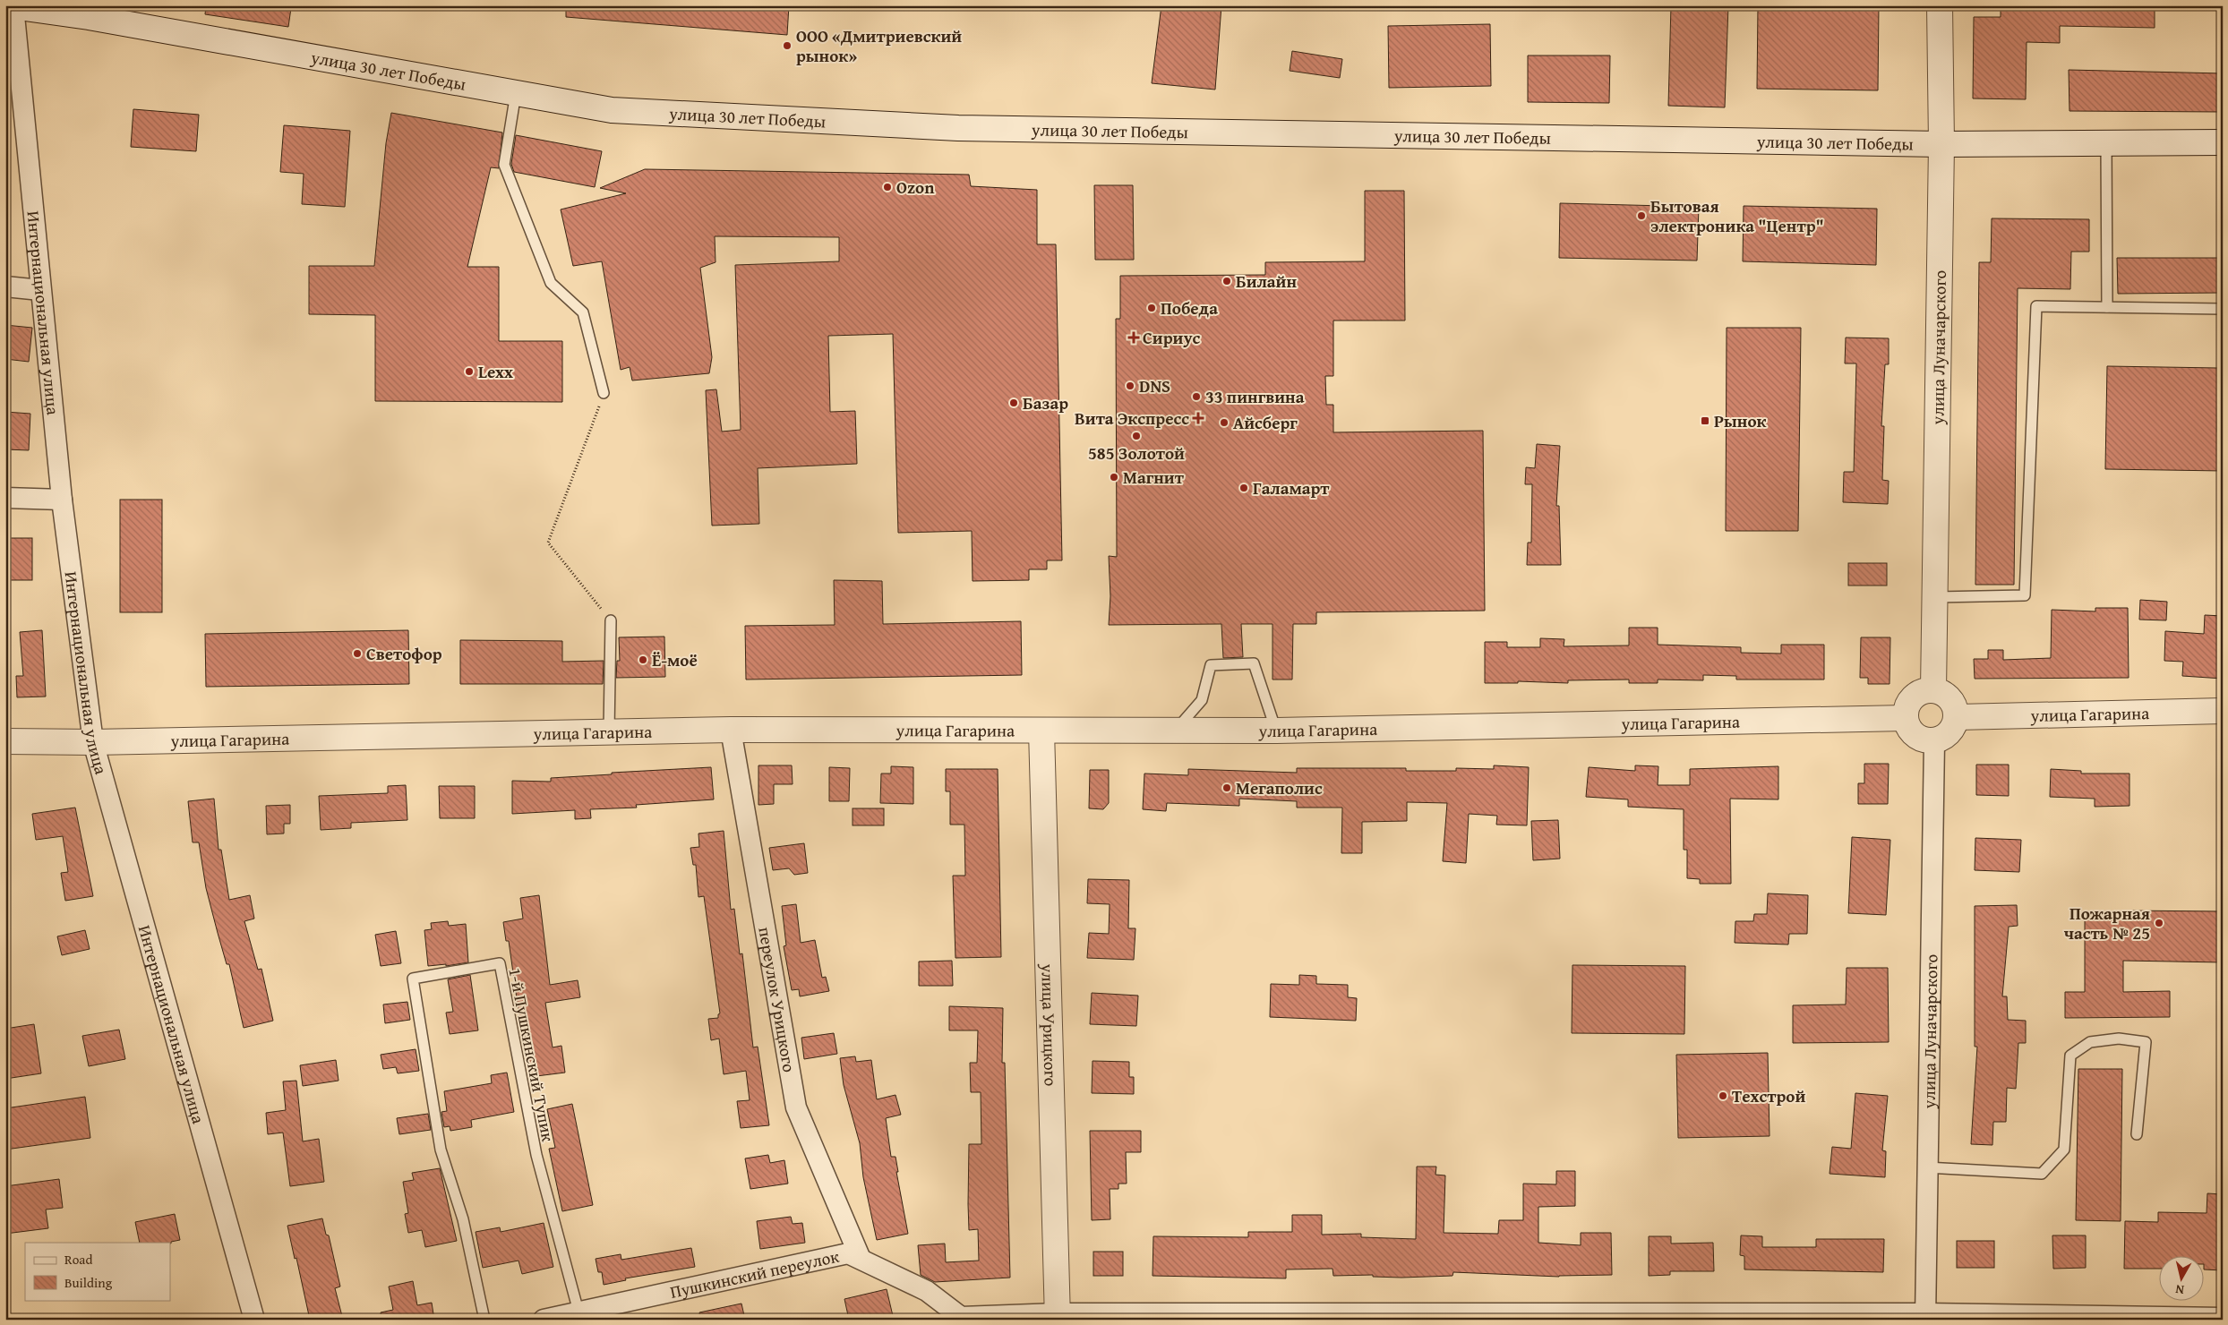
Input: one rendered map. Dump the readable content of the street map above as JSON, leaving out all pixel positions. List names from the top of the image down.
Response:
{
  "streets": {
    "street": [
      "улица 30 лет Победы",
      "Интернациональная улица",
      "улица Луначарского",
      "улица Гагарина",
      "переулок Урицкого",
      "улица Урицкого",
      "Пушкинский переулок"
    ],
    "lane": ["1-й Пушкинский Тупик"]
  },
  "crossings": [
    ["улица 30 лет Победы", "Интернациональная улица"],
    ["улица 30 лет Победы", "улица Луначарского"],
    ["Интернациональная улица", "улица Гагарина"],
    ["улица Луначарского", "улица Гагарина"],
    ["улица Луначарского", "Пушкинский переулок"],
    ["улица Гагарина", "переулок Урицкого"],
    ["улица Гагарина", "улица Урицкого"],
    ["переулок Урицкого", "Пушкинский переулок"],
    ["улица Урицкого", "Пушкинский переулок"],
    ["1-й Пушкинский Тупик", "Пушкинский переулок"]
  ],
  "places": {
    "other": [
      "ООО «Дмитриевский рынок»",
      "Ozon",
      "Бытовая электроника \"Центр\"",
      "Билайн",
      "Победа",
      "Lexx",
      "DNS",
      "33 пингвина",
      "Базар",
      "Айсберг",
      "585 Золотой",
      "Магнит",
      "Галамарт",
      "Светофор",
      "Ё-моё",
      "Мегаполис",
      "Пожарная часть № 25",
      "Техстрой"
    ],
    "health": ["Сириус", "Вита Экспресс"],
    "transit": ["Рынок"]
  },
  "legend": ["Road", "Building"],
  "north": "bottom"
}
